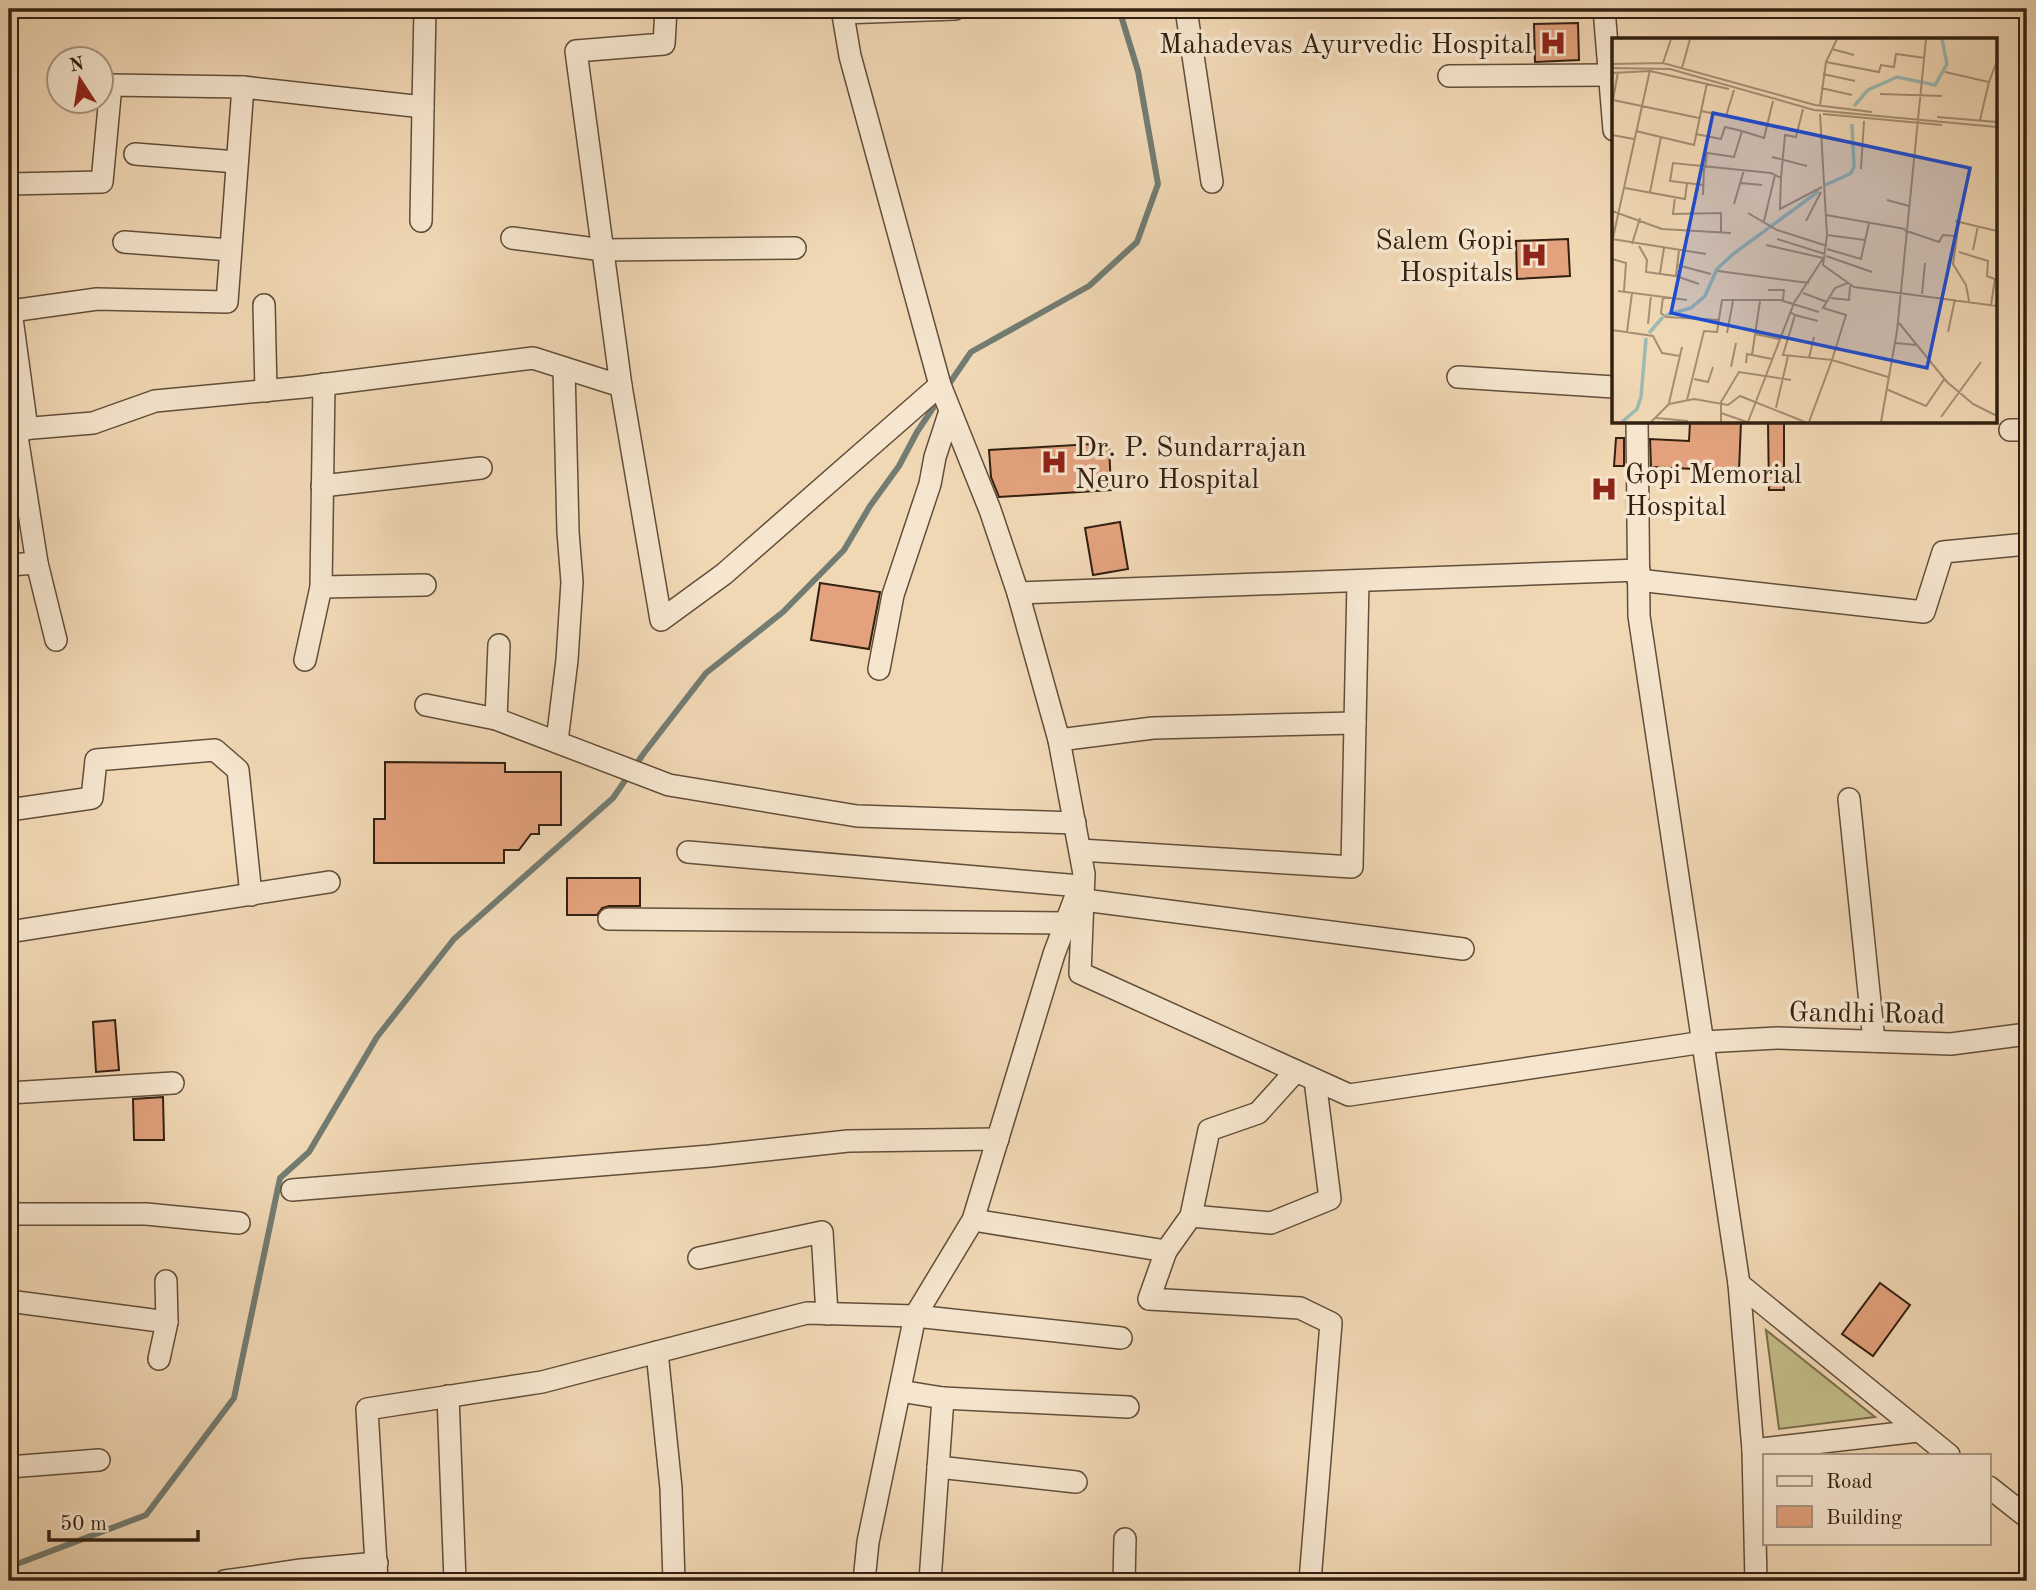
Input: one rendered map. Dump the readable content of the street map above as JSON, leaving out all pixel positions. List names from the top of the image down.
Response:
{
  "streets": {
    "street": ["Gandhi Road"]
  },
  "places": {
    "hospital": [
      "Mahadevas Ayurvedic Hospital",
      "Salem Gopi Hospitals",
      "Dr. P. Sundarrajan Neuro Hospital",
      "Gopi Memorial Hospital"
    ]
  },
  "legend": ["Road", "Building"],
  "scale_bar": "50 m",
  "north": "top"
}
